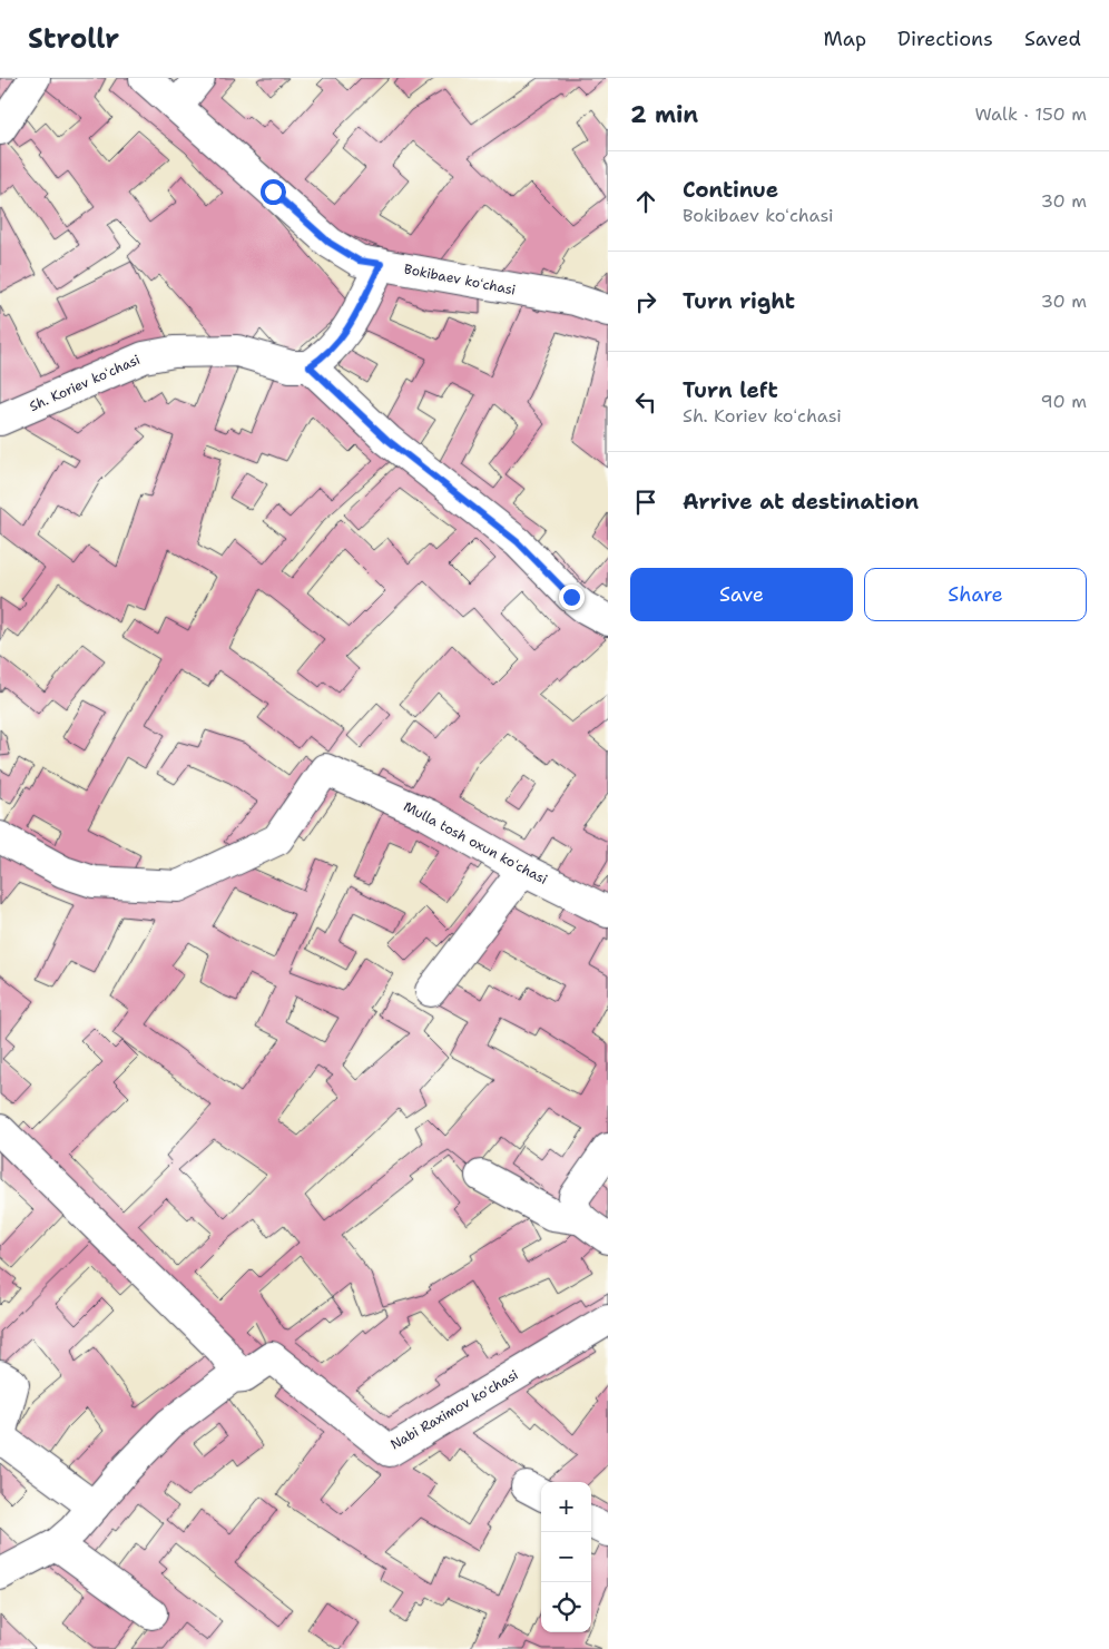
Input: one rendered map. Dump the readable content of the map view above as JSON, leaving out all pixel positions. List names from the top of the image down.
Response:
{
  "streets": {
    "street": [
      "Bokibaev koʻchasi",
      "Sh. Koriev koʻchasi",
      "Mulla tosh oxun koʻchasi",
      "Nabi Raximov koʻchasi"
    ]
  },
  "page": {
    "header": "Strollr",
    "nav": ["Map", "Directions", "Saved"],
    "heading": ["2 min", "Walk · 150 m"],
    "list": [
      ["Continue", "Bokibaev koʻchasi", "30 m"],
      ["Turn right", "30 m"],
      ["Turn left", "Sh. Koriev koʻchasi", "90 m"],
      "Arrive at destination"
    ],
    "buttons": ["Save", "Share"],
    "map_buttons": ["+", "−"]
  }
}
